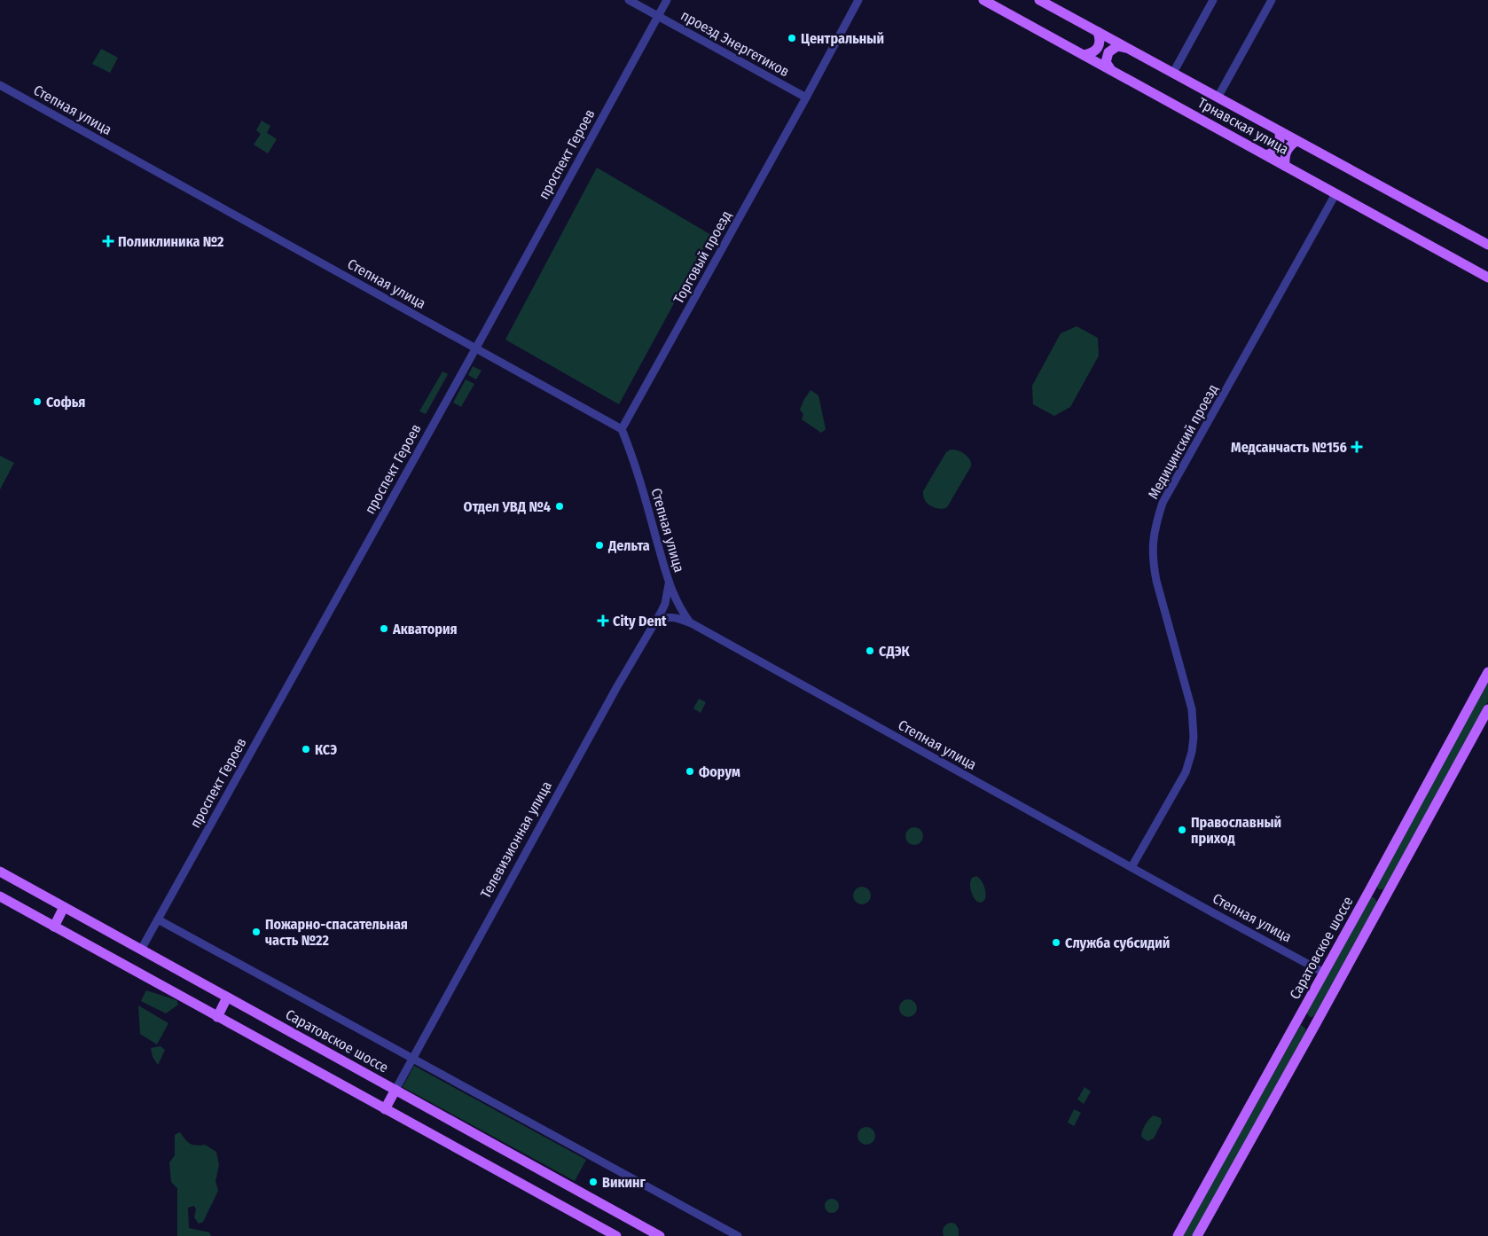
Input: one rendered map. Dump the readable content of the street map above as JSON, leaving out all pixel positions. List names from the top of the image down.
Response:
{
  "streets": {
    "main road": ["Трнавская улица", "Телевизионная улица", "Саратовское шоссе"],
    "street": [
      "проезд Энергетиков",
      "Степная улица",
      "проспект Героев",
      "Торговый проезд",
      "Медицинский проезд"
    ]
  },
  "crossings": [
    ["проезд Энергетиков", "проспект Героев"],
    ["проезд Энергетиков", "Торговый проезд"],
    ["Степная улица", "проспект Героев"],
    ["Степная улица", "Торговый проезд"],
    ["Степная улица", "Медицинский проезд"],
    ["Степная улица", "Телевизионная улица"],
    ["Степная улица", "Саратовское шоссе"],
    ["Трнавская улица", "Медицинский проезд"],
    ["проспект Героев", "Саратовское шоссе"],
    ["Телевизионная улица", "Саратовское шоссе"]
  ],
  "places": {
    "other": [
      "Центральный",
      "Софья",
      "Отдел УВД №4",
      "Дельта",
      "Акватория",
      "СДЭК",
      "КСЭ",
      "Форум",
      "Православный приход",
      "Пожарно-спасательная часть №22",
      "Служба субсидий",
      "Викинг"
    ],
    "health": ["Поликлиника №2", "Медсанчасть №156", "City Dent"]
  }
}
